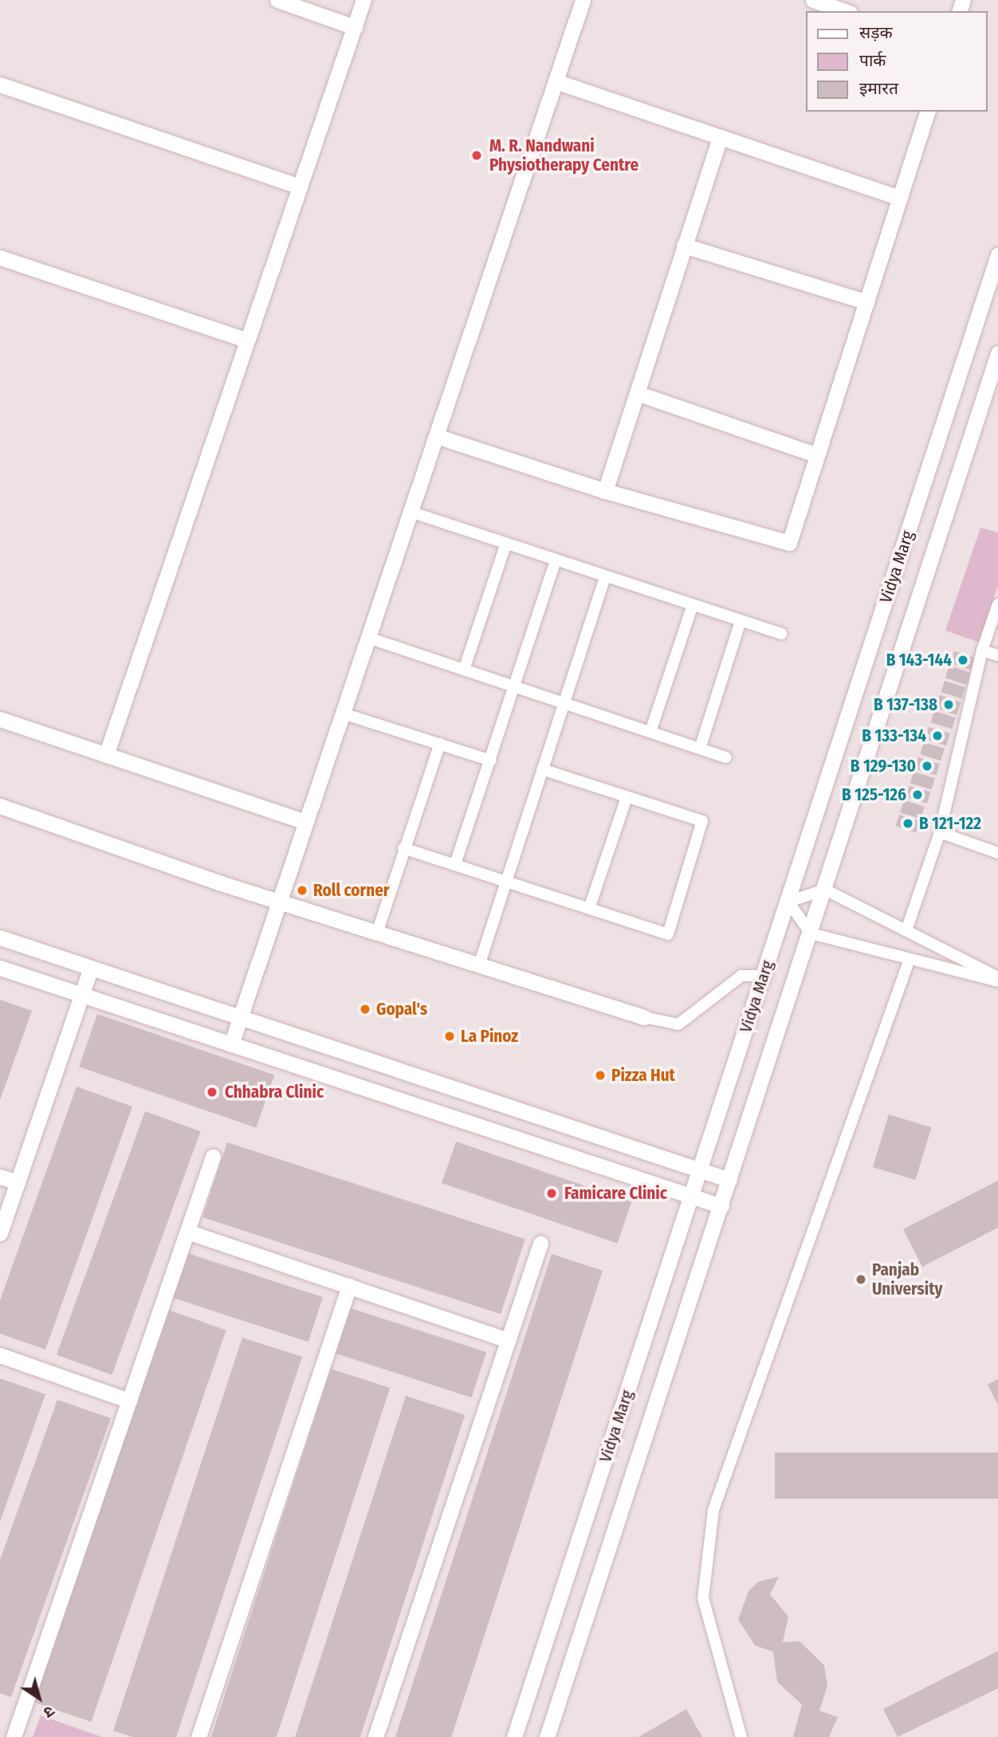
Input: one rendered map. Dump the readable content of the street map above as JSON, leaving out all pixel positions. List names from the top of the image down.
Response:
{
  "streets": {
    "street": ["Vidya Marg"]
  },
  "places": [
    "M. R. Nandwani Physiotherapy Centre",
    "B 143-144",
    "B 137-138",
    "B 133-134",
    "B 129-130",
    "B 125-126",
    "B 121-122",
    "Roll corner",
    "Gopal's",
    "La Pinoz",
    "Pizza Hut",
    "Chhabra Clinic",
    "Famicare Clinic",
    "Panjab University"
  ],
  "legend": ["सड़क", "पार्क", "इमारत"],
  "north": "bottom right"
}
